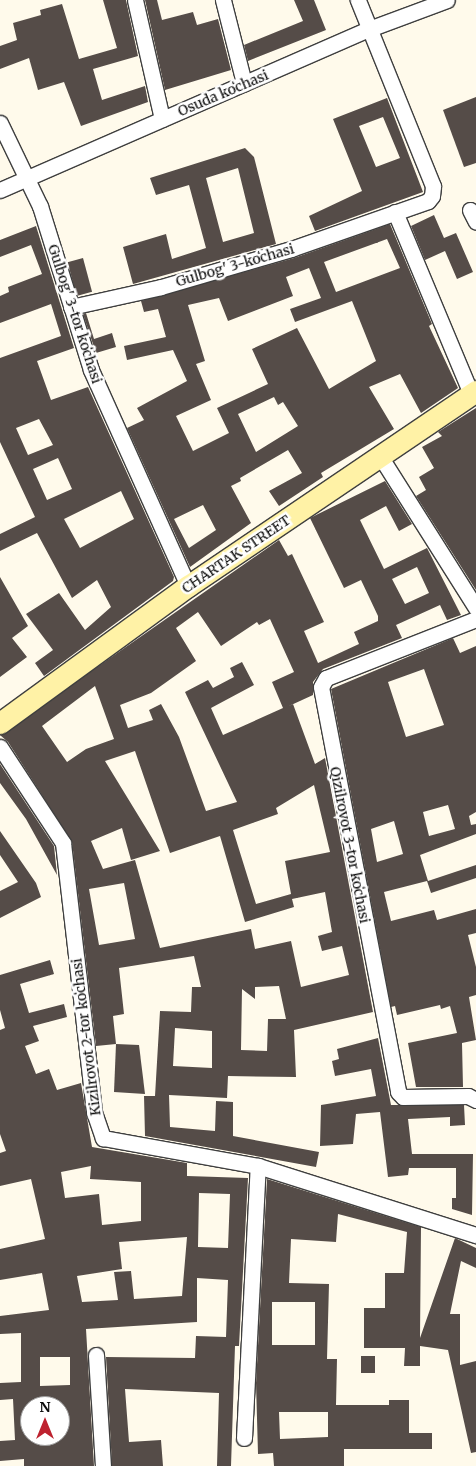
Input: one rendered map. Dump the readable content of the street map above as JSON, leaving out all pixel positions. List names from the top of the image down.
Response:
{
  "streets": {
    "main road": ["CHARTAK STREET"],
    "street": [
      "Osuda koʻchasi",
      "Gulbog' 3-koʻchasi",
      "Gulbog' 3-tor koʻchasi",
      "Qizilrovot 3-tor koʻchasi",
      "Kizilrovot 2-tor koʻchasi"
    ]
  },
  "crossings": [
    ["Osuda koʻchasi", "Gulbog' 3-koʻchasi"],
    ["Osuda koʻchasi", "Gulbog' 3-tor koʻchasi"],
    ["Gulbog' 3-koʻchasi", "Gulbog' 3-tor koʻchasi"],
    ["Gulbog' 3-tor koʻchasi", "CHARTAK STREET"]
  ],
  "north": "top"
}
